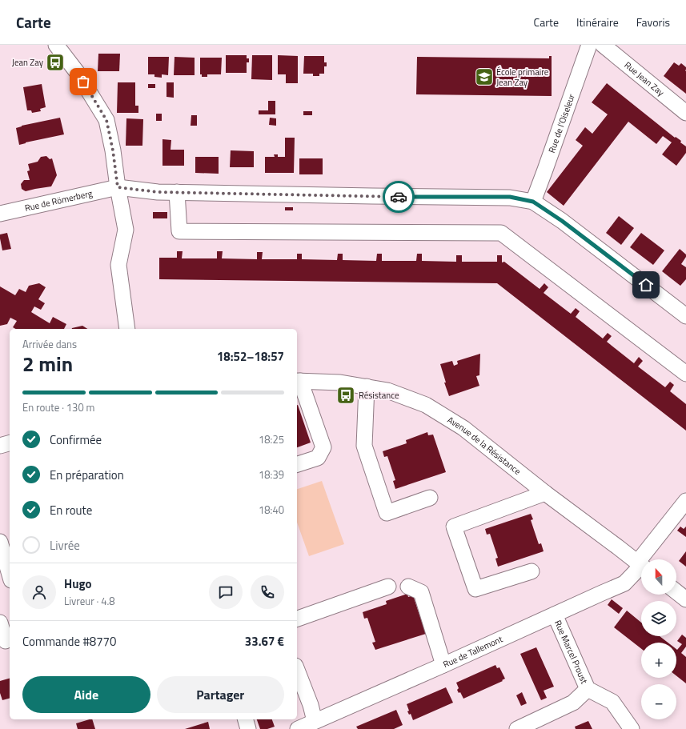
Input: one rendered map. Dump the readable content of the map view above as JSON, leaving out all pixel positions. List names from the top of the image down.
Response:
{
  "streets": {
    "street": [
      "Rue Jean Zay",
      "Rue de l'Oiseleur",
      "Rue de Römerberg",
      "Avenue de la Résistance",
      "Rue de Tallemont",
      "Rue Marcel Proust"
    ]
  },
  "crossings": [
    ["Rue de l'Oiseleur", "Rue de Römerberg"],
    ["Rue de Tallemont", "Rue Marcel Proust"]
  ],
  "places": {
    "bus stop": ["Jean Zay", "Résistance"],
    "school or university": ["École primaire Jean Zay"]
  },
  "north": "top",
  "page": {
    "header": "Carte",
    "nav": ["Carte", "Itinéraire", "Favoris"],
    "heading": ["2 min", "Arrivée dans", "18:52–18:57"],
    "panel": [
      "Hugo",
      "Livreur · 4.8",
      "Commande #8770",
      "33.67 €"
    ],
    "bar": "En route · 130 m",
    "list": [
      ["Confirmée", "18:25"],
      ["En préparation", "18:39"],
      ["En route", "18:40"],
      "Livrée"
    ],
    "map_buttons": ["+", "−"],
    "buttons": ["Aide", "Partager"]
  }
}
